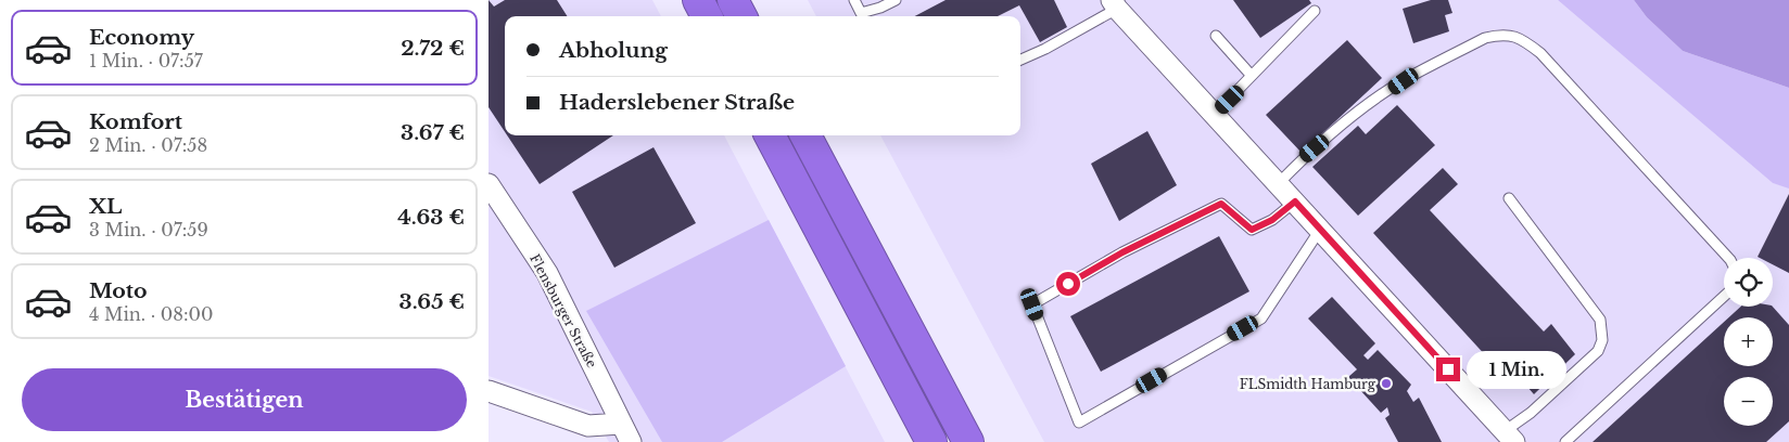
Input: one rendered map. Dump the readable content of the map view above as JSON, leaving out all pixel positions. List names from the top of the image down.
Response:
{
  "streets": {
    "street": ["Flensburger Straße"]
  },
  "places": ["FLSmidth Hamburg"],
  "page": {
    "list": [
      {
        "name": "Economy",
        "note": "1 Min. · 07:57",
        "value": "2.72 €"
      },
      {
        "name": "Komfort",
        "note": "2 Min. · 07:58",
        "value": "3.67 €"
      },
      {
        "name": "XL",
        "note": "3 Min. · 07:59",
        "value": "4.63 €"
      },
      {
        "name": "Moto",
        "note": "4 Min. · 08:00",
        "value": "3.65 €"
      }
    ],
    "banner": ["Abholung", "Haderslebener Straße"],
    "map_buttons": ["+", "−"],
    "bubble": "1 Min.",
    "buttons": "Bestätigen"
  }
}
